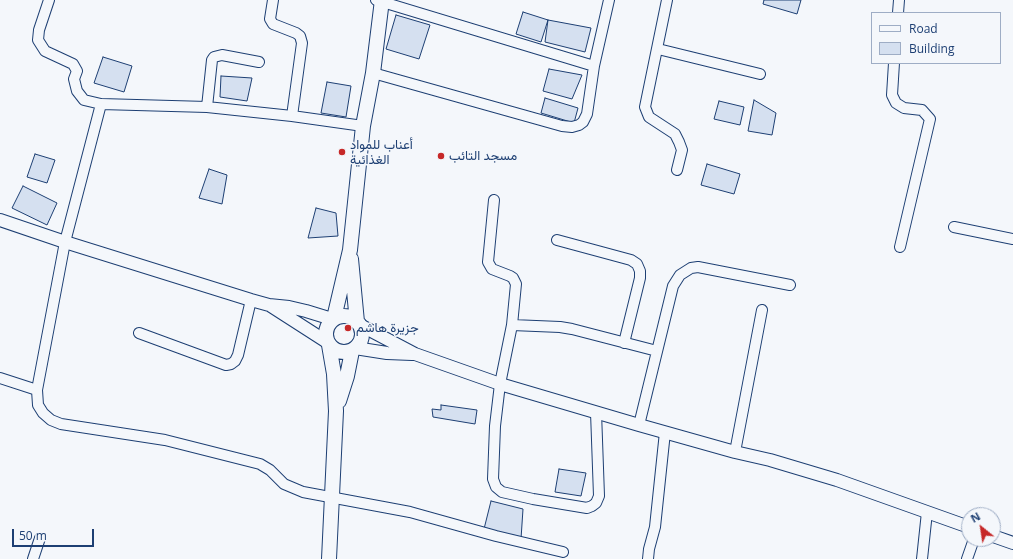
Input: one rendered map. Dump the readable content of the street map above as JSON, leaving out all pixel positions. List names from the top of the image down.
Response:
{
  "places": ["أعناب للمواد الغذائية", "مسجد التائب", "جزيرة هاشم"],
  "legend": ["Road", "Building"],
  "scale_bar": "50 m",
  "north": "top left"
}
